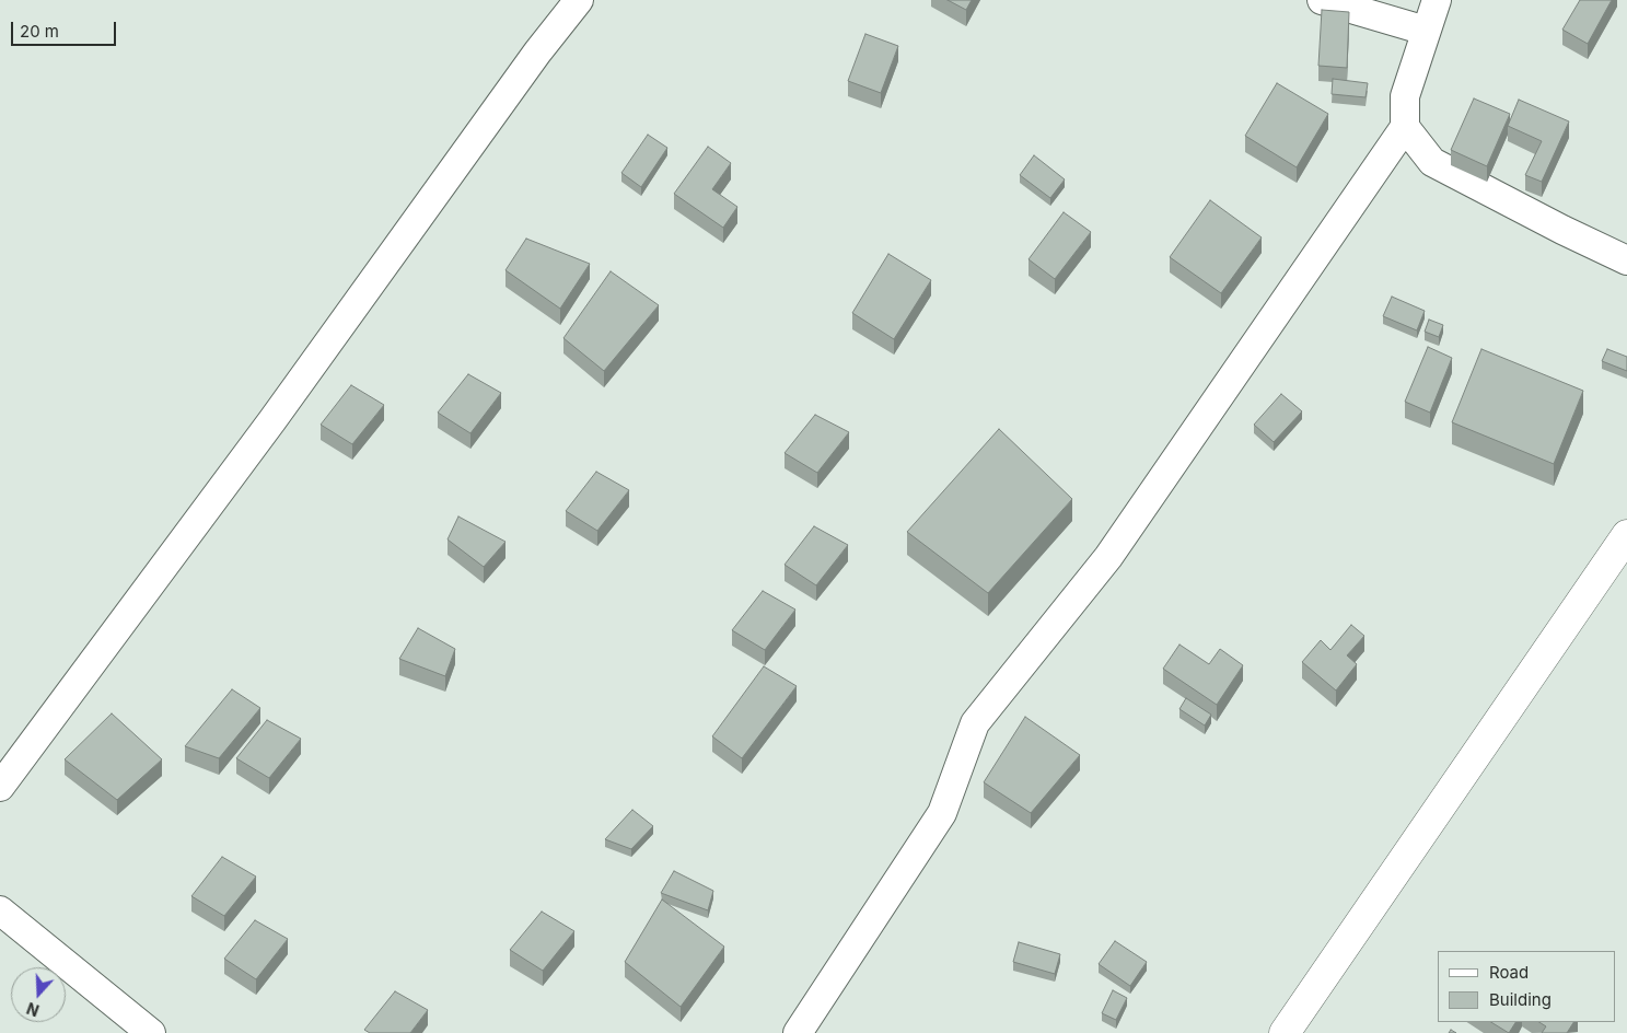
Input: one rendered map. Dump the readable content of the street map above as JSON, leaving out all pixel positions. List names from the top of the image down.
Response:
{
  "legend": ["Road", "Building"],
  "scale_bar": "20 m",
  "north": "bottom"
}
